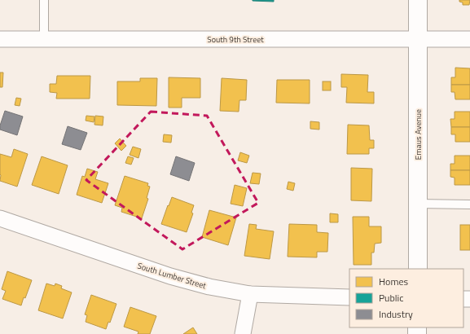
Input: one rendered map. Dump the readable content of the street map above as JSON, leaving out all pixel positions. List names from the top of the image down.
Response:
{
  "streets": {
    "main road": ["Emaus Avenue"],
    "street": ["South 9th Street", "South Lumber Street"]
  },
  "crossings": [
    ["South 9th Street", "Emaus Avenue"]
  ],
  "legend": ["Homes", "Public", "Industry"]
}
